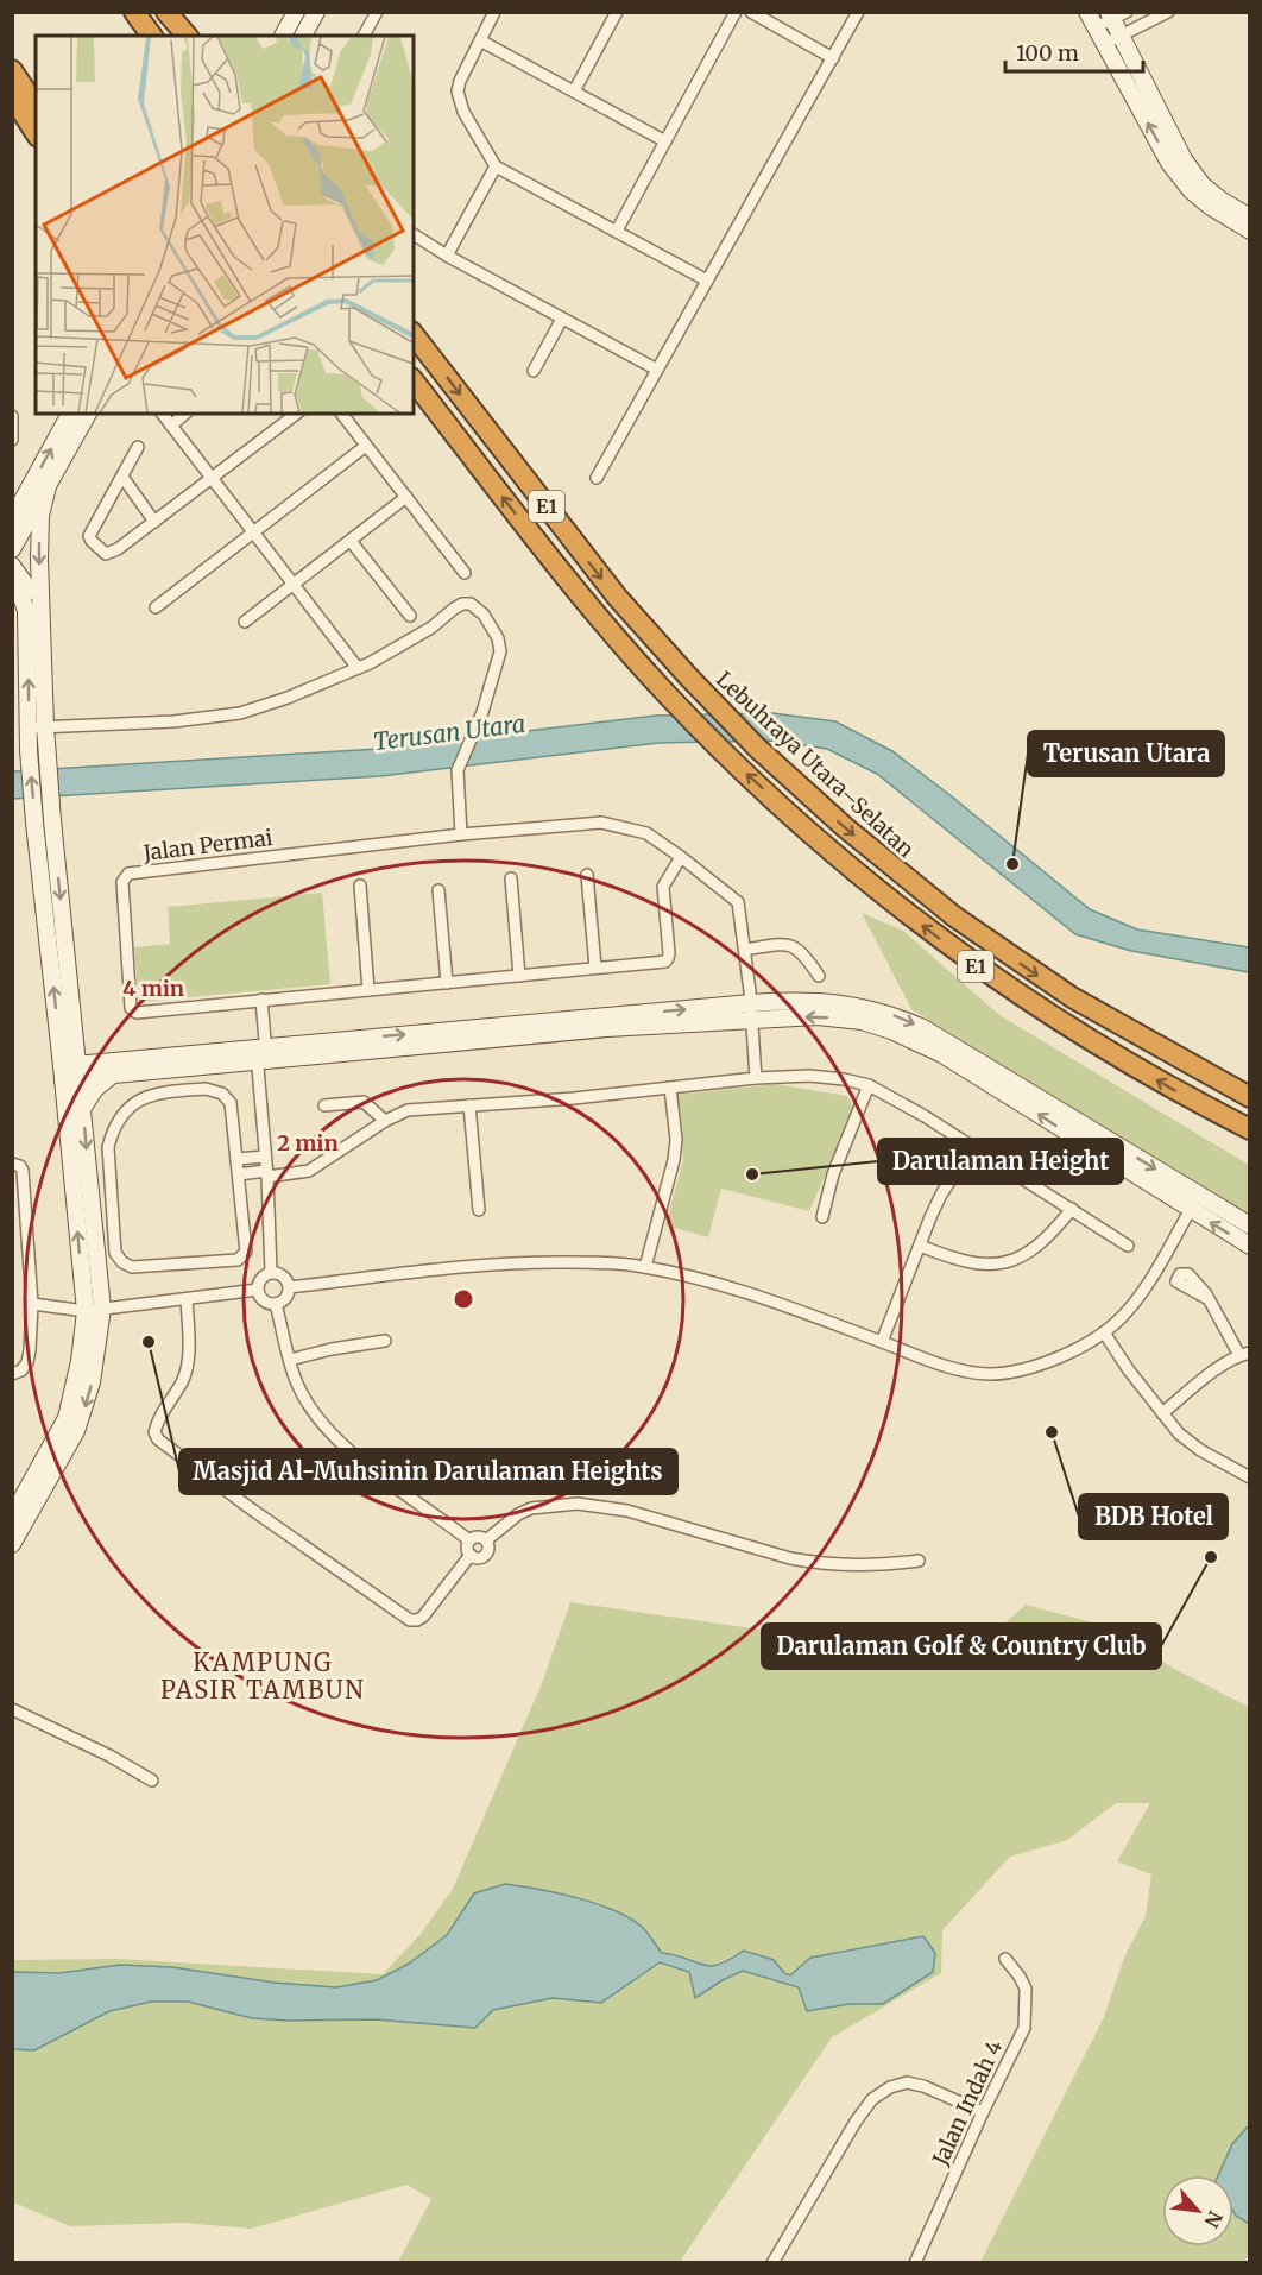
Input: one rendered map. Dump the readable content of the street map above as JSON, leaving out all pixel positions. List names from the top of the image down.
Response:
{
  "streets": {
    "highway": ["E1", "Lebuhraya Utara–Selatan"],
    "street": ["Jalan Permai", "Jalan Indah 4"]
  },
  "districts": ["KAMPUNG PASIR TAMBUN"],
  "water": ["Terusan Utara"],
  "places": [
    "Terusan Utara",
    "Darulaman Height",
    "Masjid Al-Muhsinin Darulaman Heights",
    "BDB Hotel",
    "Darulaman Golf & Country Club"
  ],
  "scale_bar": "100 m",
  "north": "bottom right",
  "rings": ["4 min", "2 min"]
}
